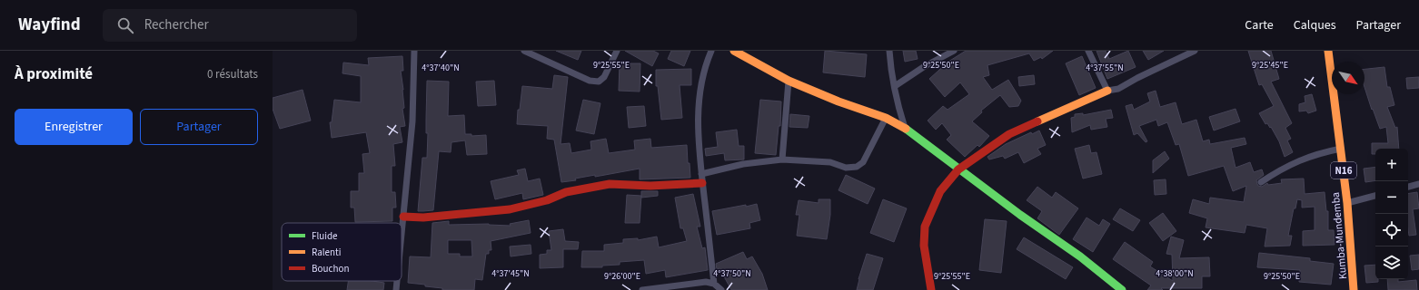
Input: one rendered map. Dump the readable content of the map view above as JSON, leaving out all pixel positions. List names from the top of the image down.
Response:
{
  "streets": {
    "main road": ["N16", "Kumba-Mundemba"]
  },
  "legend": ["Fluide", "Ralenti", "Bouchon"],
  "north": "bottom right",
  "page": {
    "header": "Wayfind",
    "search": "Rechercher",
    "nav": ["Carte", "Calques", "Partager"],
    "heading": ["À proximité", "0 résultats"],
    "buttons": ["Enregistrer", "Partager"],
    "map_buttons": ["+", "−"]
  },
  "coordinates": [
    "9°25'55\"E",
    "9°25'50\"E",
    "9°25'45\"E",
    "4°37'55\"N",
    "4°37'40\"N",
    "4°37'45\"N",
    "4°37'50\"N",
    "4°38'00\"N",
    "9°26'00\"E"
  ]
}
